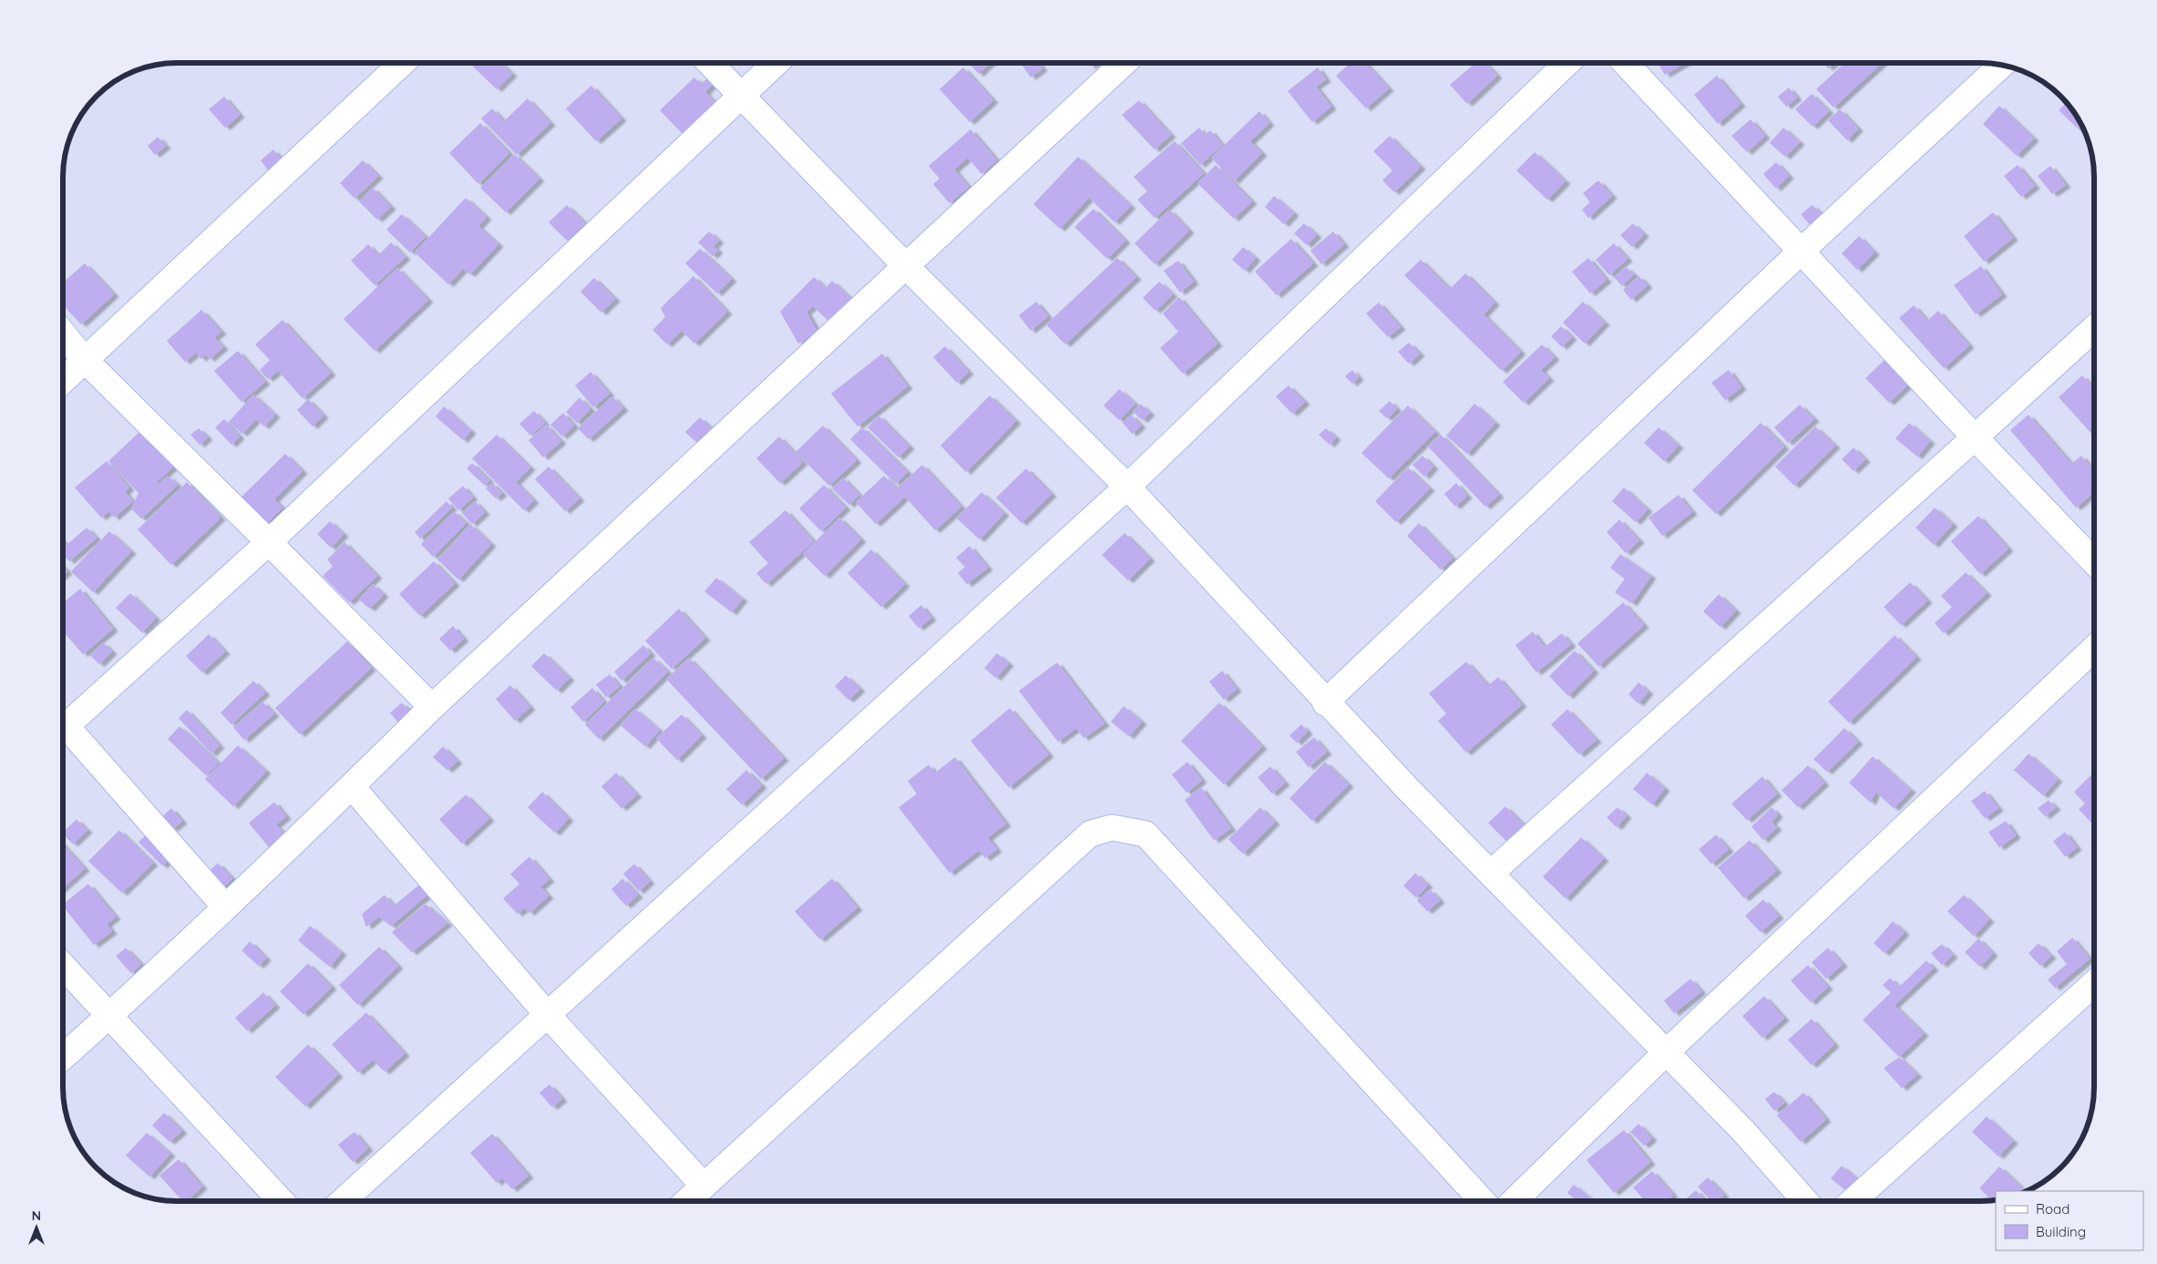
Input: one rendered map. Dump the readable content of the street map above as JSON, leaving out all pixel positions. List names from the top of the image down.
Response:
{
  "legend": ["Road", "Building"],
  "north": "top"
}
